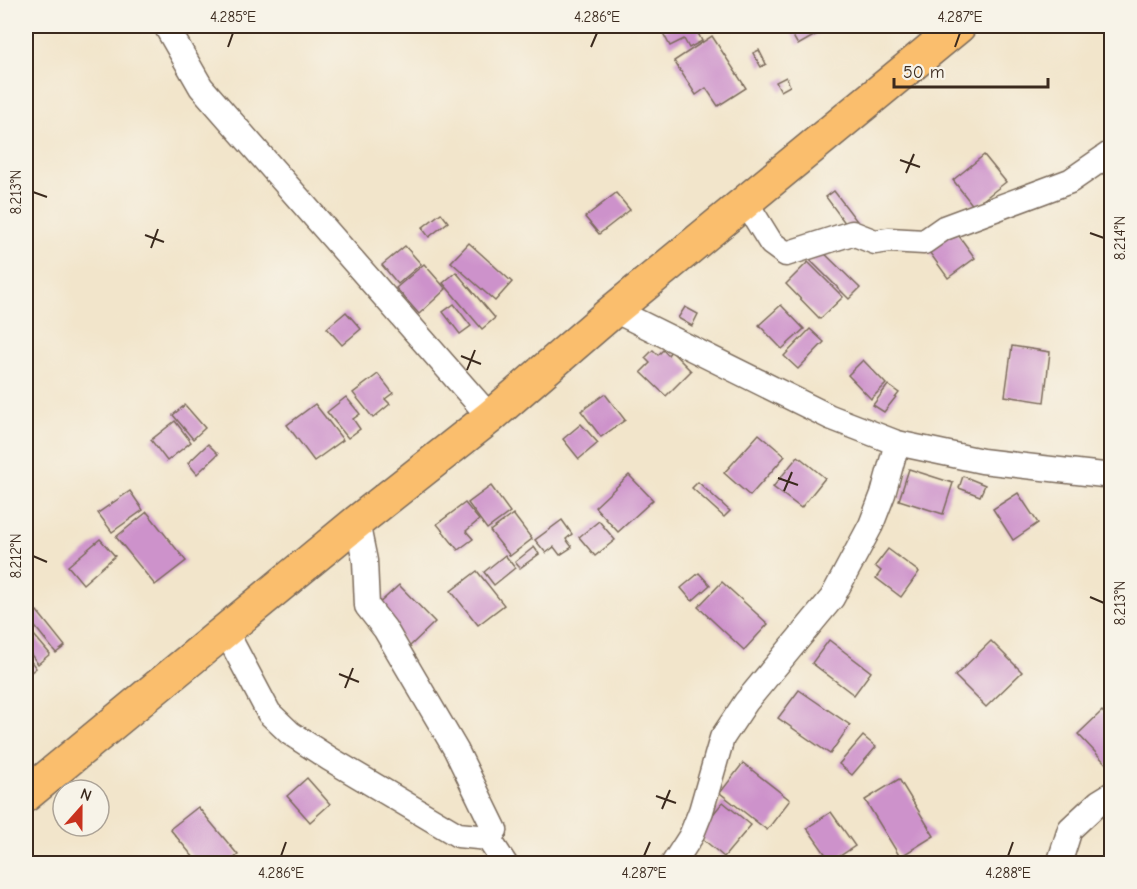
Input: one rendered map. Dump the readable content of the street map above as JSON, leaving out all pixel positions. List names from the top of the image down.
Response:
{
  "scale_bar": "50 m",
  "north": "top",
  "coordinates": [
    "4.285°E",
    "4.286°E",
    "4.287°E",
    "8.213°N",
    "8.214°N",
    "8.212°N",
    "4.288°E"
  ]
}
